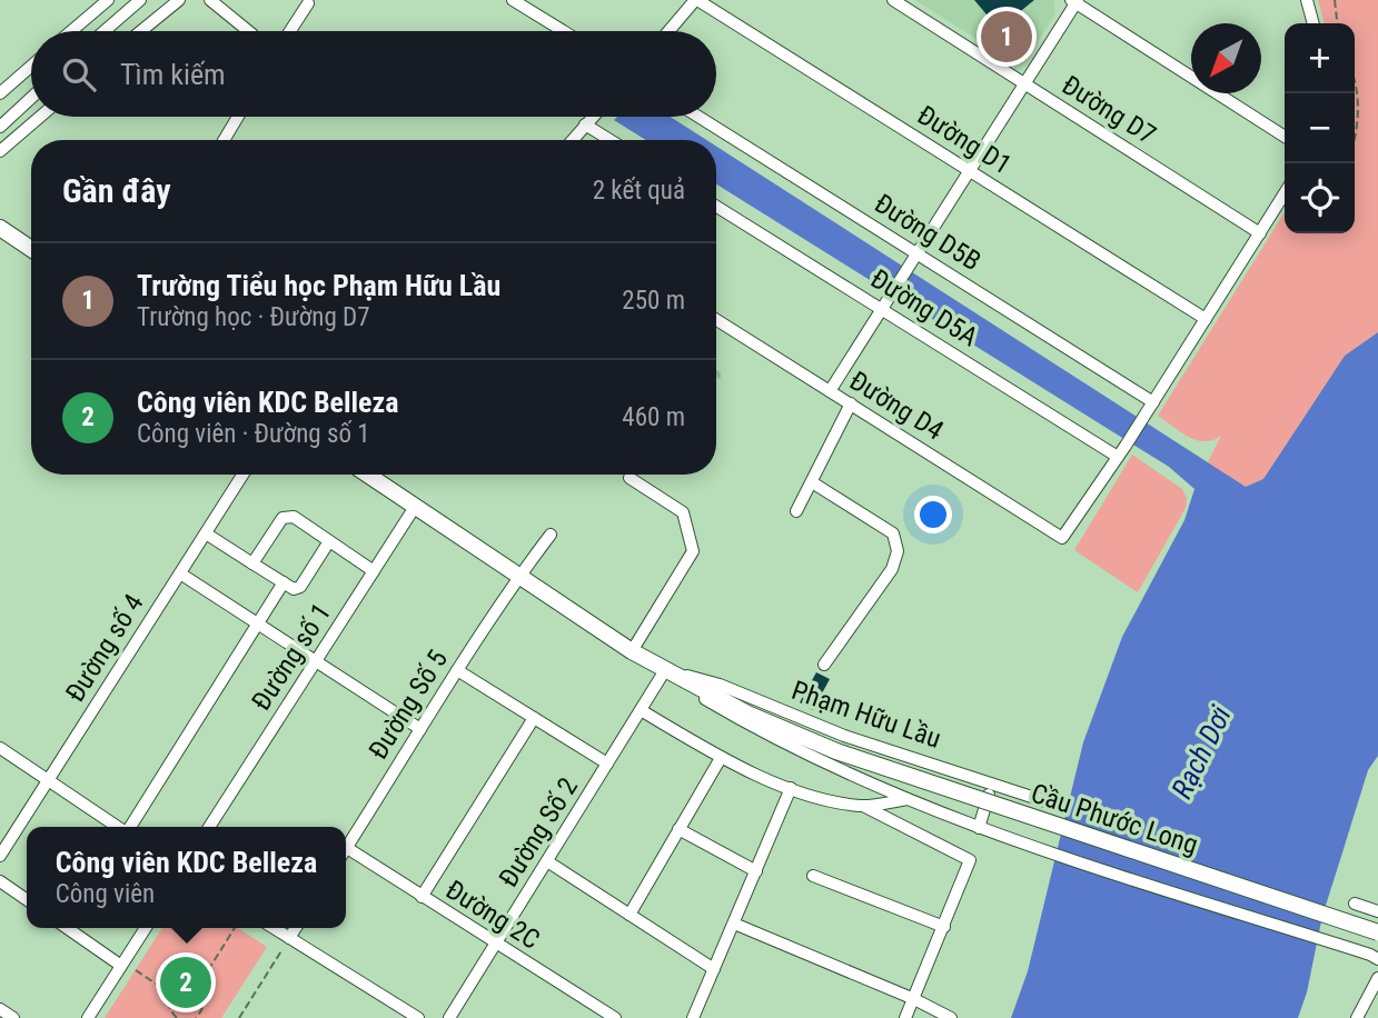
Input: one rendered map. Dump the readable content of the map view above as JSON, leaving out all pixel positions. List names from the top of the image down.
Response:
{
  "streets": {
    "main road": ["Phạm Hữu Lầu", "Cầu Phước Long"],
    "street": [
      "Đường D7",
      "Đường D1",
      "Đường D5B",
      "Đường D5A",
      "Đường D4",
      "Đường số 4",
      "Đường số 1",
      "Đường Số 5",
      "Đường Số 2",
      "Đường 2C"
    ]
  },
  "crossings": [
    ["Đường D5A", "Đường D4"],
    ["Đường số 4", "Đường Số 5"],
    ["Đường số 1", "Đường Số 5"],
    ["Đường số 1", "Phạm Hữu Lầu"],
    ["Đường Số 5", "Phạm Hữu Lầu"],
    ["Phạm Hữu Lầu", "Cầu Phước Long"],
    ["Phạm Hữu Lầu", "Đường Số 2"],
    ["Đường Số 2", "Đường 2C"]
  ],
  "water": ["Rạch Dơi"],
  "north": "bottom left",
  "page": {
    "pins": ["1", "2"],
    "map_buttons": ["+", "−"],
    "search": "Tìm kiếm",
    "heading": ["Gần đây", "2 kết quả"],
    "list": [
      {
        "mark": "1",
        "name": "Trường Tiểu học Phạm Hữu Lầu",
        "note": "Trường học · Đường D7",
        "value": "250 m"
      },
      {
        "mark": "2",
        "name": "Công viên KDC Belleza",
        "note": "Công viên · Đường số 1",
        "value": "460 m"
      }
    ],
    "popup": ["Công viên KDC Belleza", "Công viên"]
  }
}
